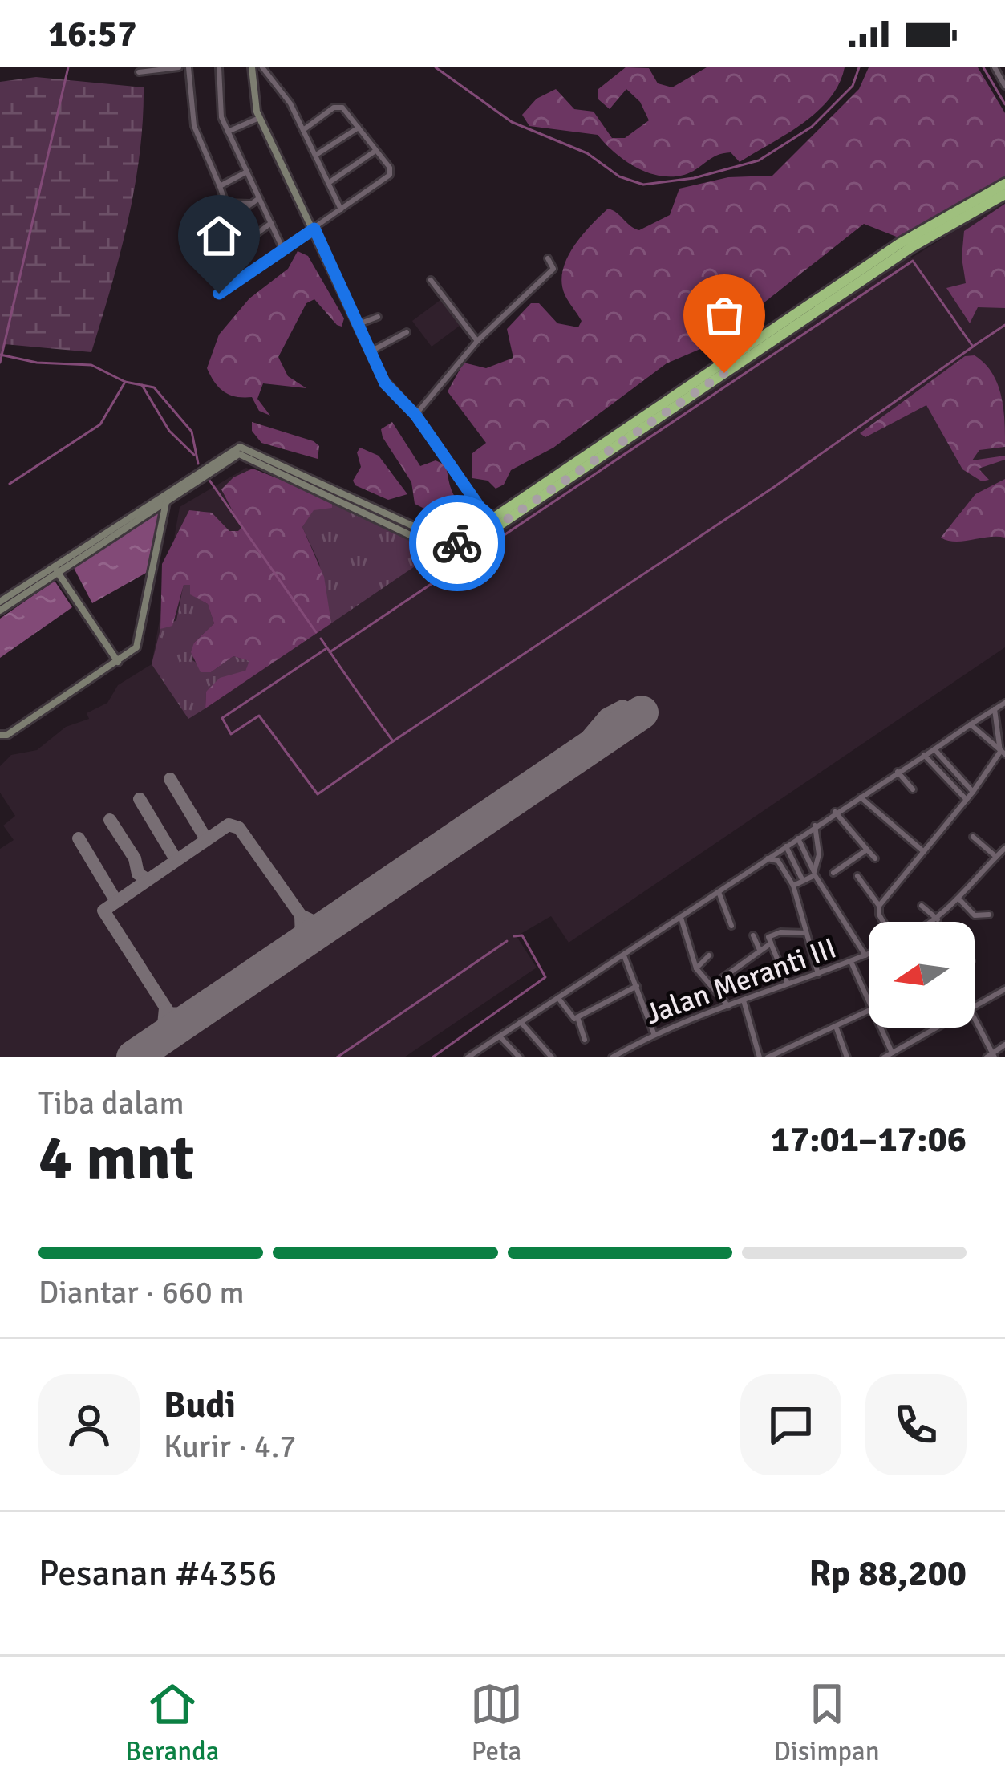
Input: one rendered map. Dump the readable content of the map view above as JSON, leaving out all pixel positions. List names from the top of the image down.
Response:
{
  "streets": {
    "street": ["Jalan Meranti III"]
  },
  "north": "left",
  "page": {
    "status": "16:57",
    "heading": ["4 mnt", "Tiba dalam", "17:01–17:06"],
    "panel": [
      "Budi",
      "Kurir · 4.7",
      "Pesanan #4356",
      "Rp 88,200"
    ],
    "bar": "Diantar · 660 m",
    "tabs": ["Beranda", "Peta", "Disimpan"]
  }
}
